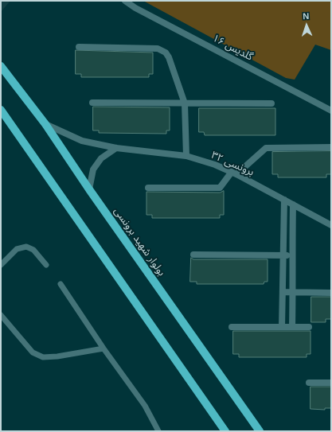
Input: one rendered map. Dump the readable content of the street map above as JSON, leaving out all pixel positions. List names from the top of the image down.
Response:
{
  "streets": {
    "main road": ["بولوار شهید برونسی"],
    "street": ["گلدیس ۱۶", "برونسی ۳۲"]
  },
  "crossings": [
    ["برونسی ۳۲", "بولوار شهید برونسی"]
  ],
  "north": "top"
}
